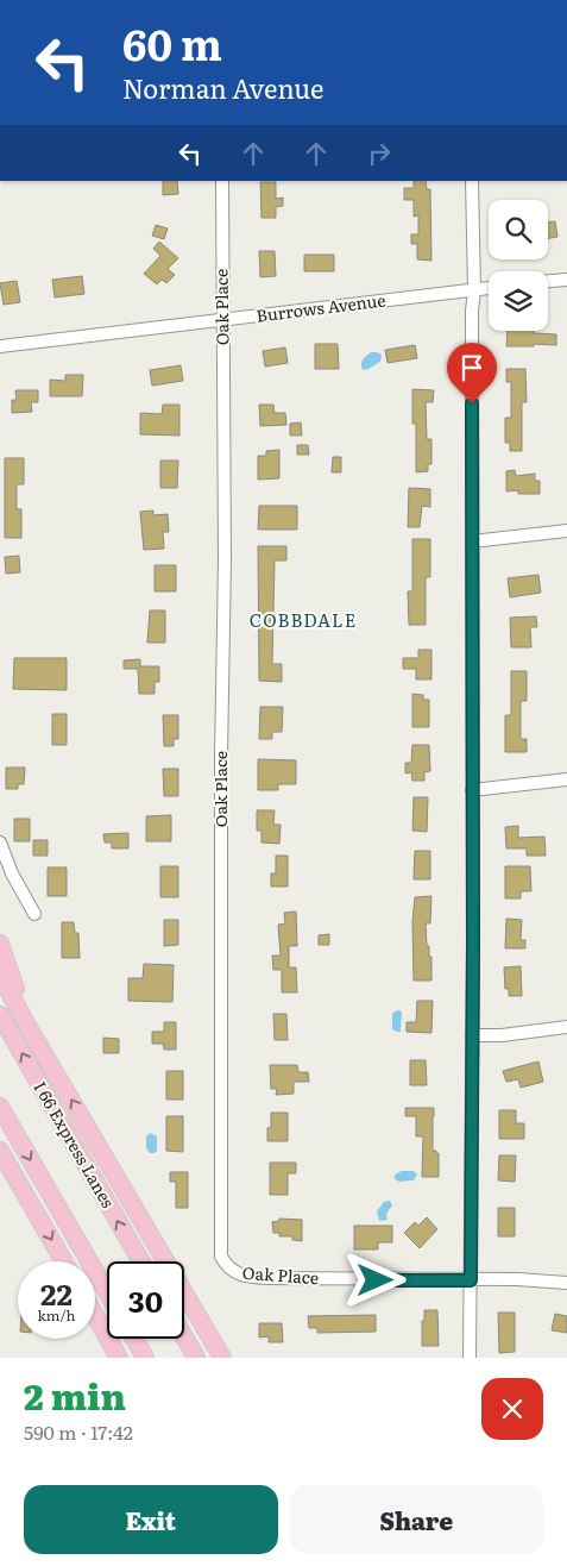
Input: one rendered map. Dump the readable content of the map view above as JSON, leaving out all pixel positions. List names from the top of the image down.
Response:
{
  "streets": {
    "highway": ["I 66 Express Lanes"],
    "street": ["Oak Place", "Burrows Avenue"]
  },
  "crossings": [
    ["Oak Place", "Burrows Avenue"]
  ],
  "districts": ["COBBDALE"],
  "page": {
    "turn": ["60 m", "Norman Avenue"],
    "speed": "22 km/h",
    "limit": "30",
    "heading": ["2 min", "590 m · 17:42"],
    "buttons": ["Exit", "Share"]
  }
}
